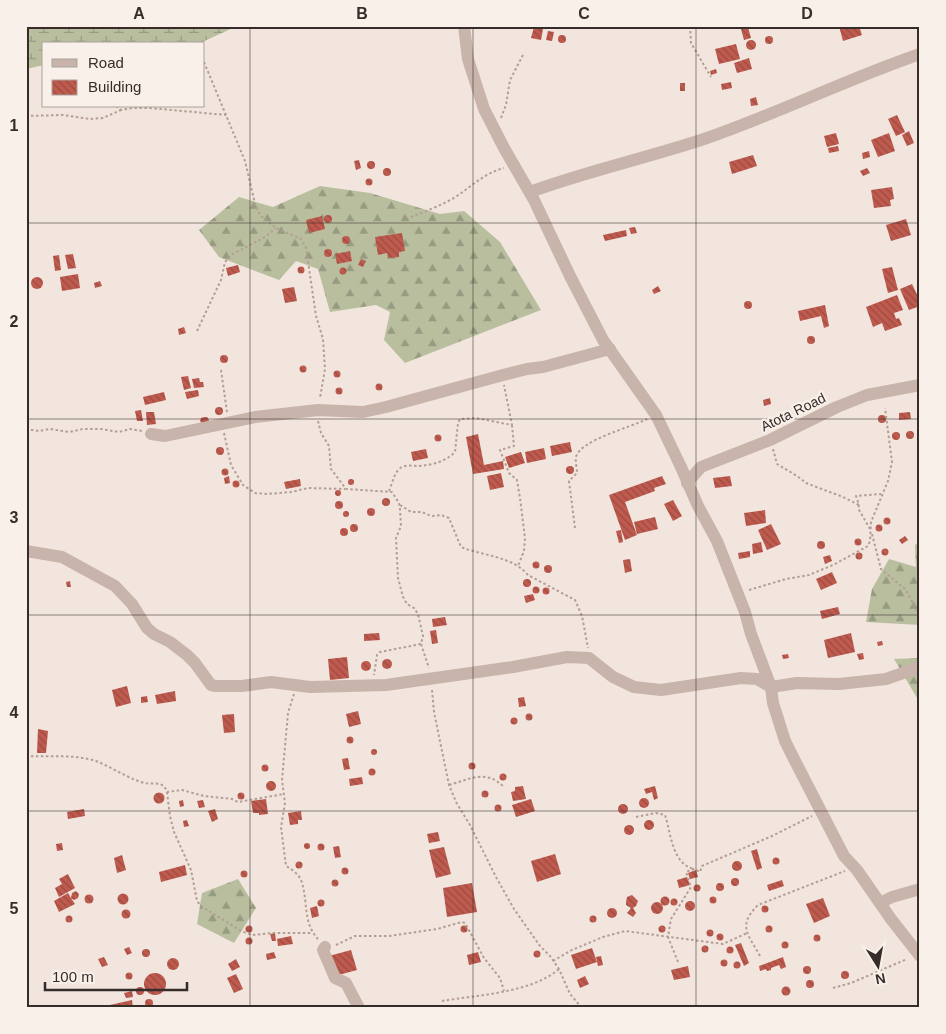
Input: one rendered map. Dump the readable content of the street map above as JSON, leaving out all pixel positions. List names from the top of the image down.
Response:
{
  "streets": {
    "street": ["Atota Road"]
  },
  "legend": ["Road", "Building"],
  "scale_bar": "100 m",
  "north": "bottom",
  "grid": {
    "columns": [
      "A",
      "B",
      "C",
      "D"
    ],
    "rows": [
      "1",
      "2",
      "3",
      "4",
      "5"
    ]
  }
}
